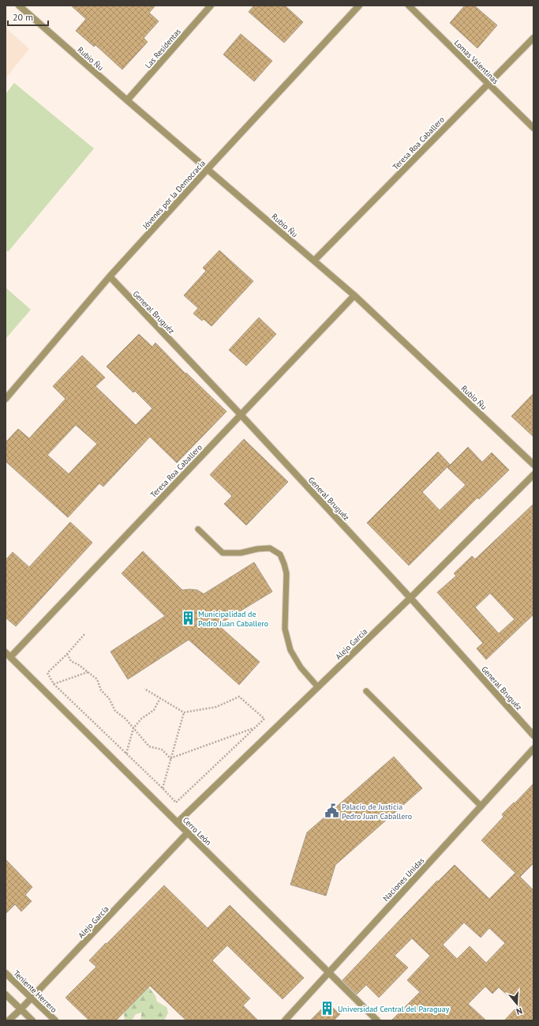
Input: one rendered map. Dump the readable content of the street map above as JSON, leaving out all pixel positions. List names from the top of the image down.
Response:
{
  "streets": {
    "street": [
      "Las Residentas",
      "Rubio Ñu",
      "Lomas Valentinas",
      "Teresa Roa Caballero",
      "Jóvenes por la Democracia",
      "General Bruguéz",
      "Alejo García",
      "Cerro León",
      "Naciones Unidas",
      "Teniente Herrero"
    ]
  },
  "crossings": [
    ["Las Residentas", "Rubio Ñu"],
    ["Rubio Ñu", "Teresa Roa Caballero"],
    ["Rubio Ñu", "Jóvenes por la Democracia"],
    ["Lomas Valentinas", "Teresa Roa Caballero"],
    ["Teresa Roa Caballero", "General Bruguéz"],
    ["Teresa Roa Caballero", "Cerro León"],
    ["Jóvenes por la Democracia", "General Bruguéz"],
    ["General Bruguéz", "Alejo García"],
    ["Alejo García", "Cerro León"],
    ["Alejo García", "Teniente Herrero"],
    ["Cerro León", "Naciones Unidas"]
  ],
  "places": {
    "building": ["Municipalidad de Pedro Juan Caballero", "Universidad Central del Paraguay"],
    "public building": ["Palacio de Justicia Pedro Juan Caballero"]
  },
  "scale_bar": "20 m",
  "north": "bottom"
}
